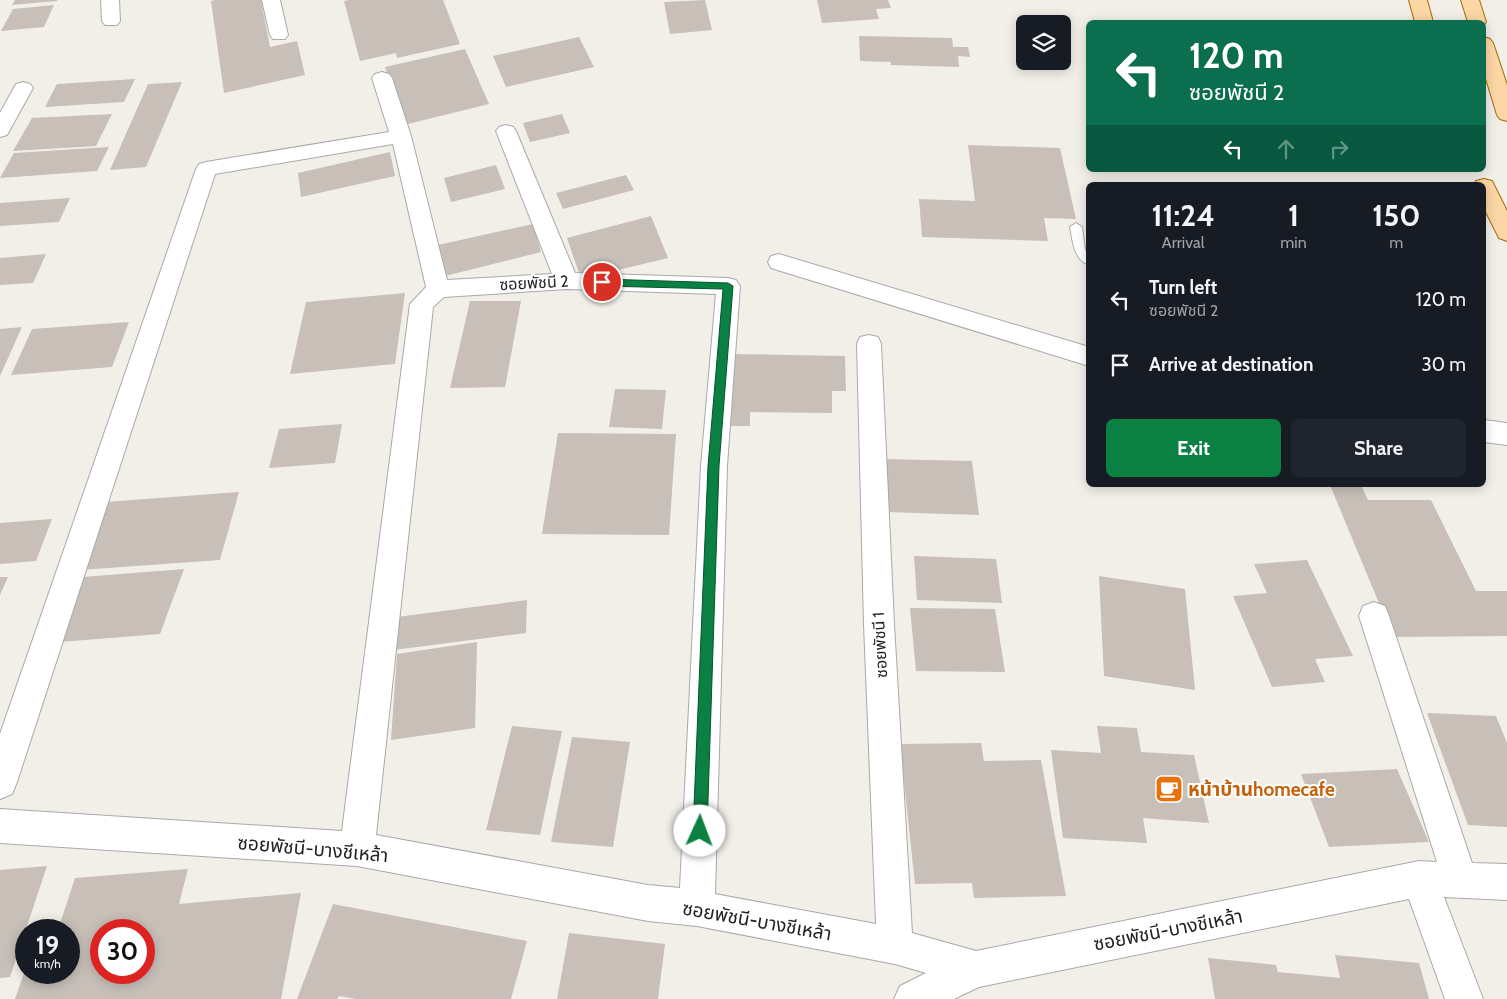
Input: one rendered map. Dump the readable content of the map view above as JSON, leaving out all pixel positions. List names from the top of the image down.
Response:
{
  "streets": {
    "street": ["ซอยพัชนี 2", "ซอยพัชนี 1", "ซอยพัชนี-บางชีเหล้า"]
  },
  "crossings": [
    ["ซอยพัชนี 2", "ซอยพัชนี-บางชีเหล้า"],
    ["ซอยพัชนี 1", "ซอยพัชนี-บางชีเหล้า"]
  ],
  "places": {
    "cafe": ["หน้าบ้านhomecafe"]
  },
  "page": {
    "turn": ["120 m", "ซอยพัชนี 2"],
    "eta": [
      "11:24",
      "Arrival",
      "1",
      "min",
      "150",
      "m"
    ],
    "list": [
      {
        "name": "Turn left",
        "note": "ซอยพัชนี 2",
        "value": "120 m"
      },
      {
        "name": "Arrive at destination",
        "value": "30 m"
      }
    ],
    "buttons": ["Exit", "Share"],
    "speed": "19 km/h",
    "limit": "30"
  }
}
